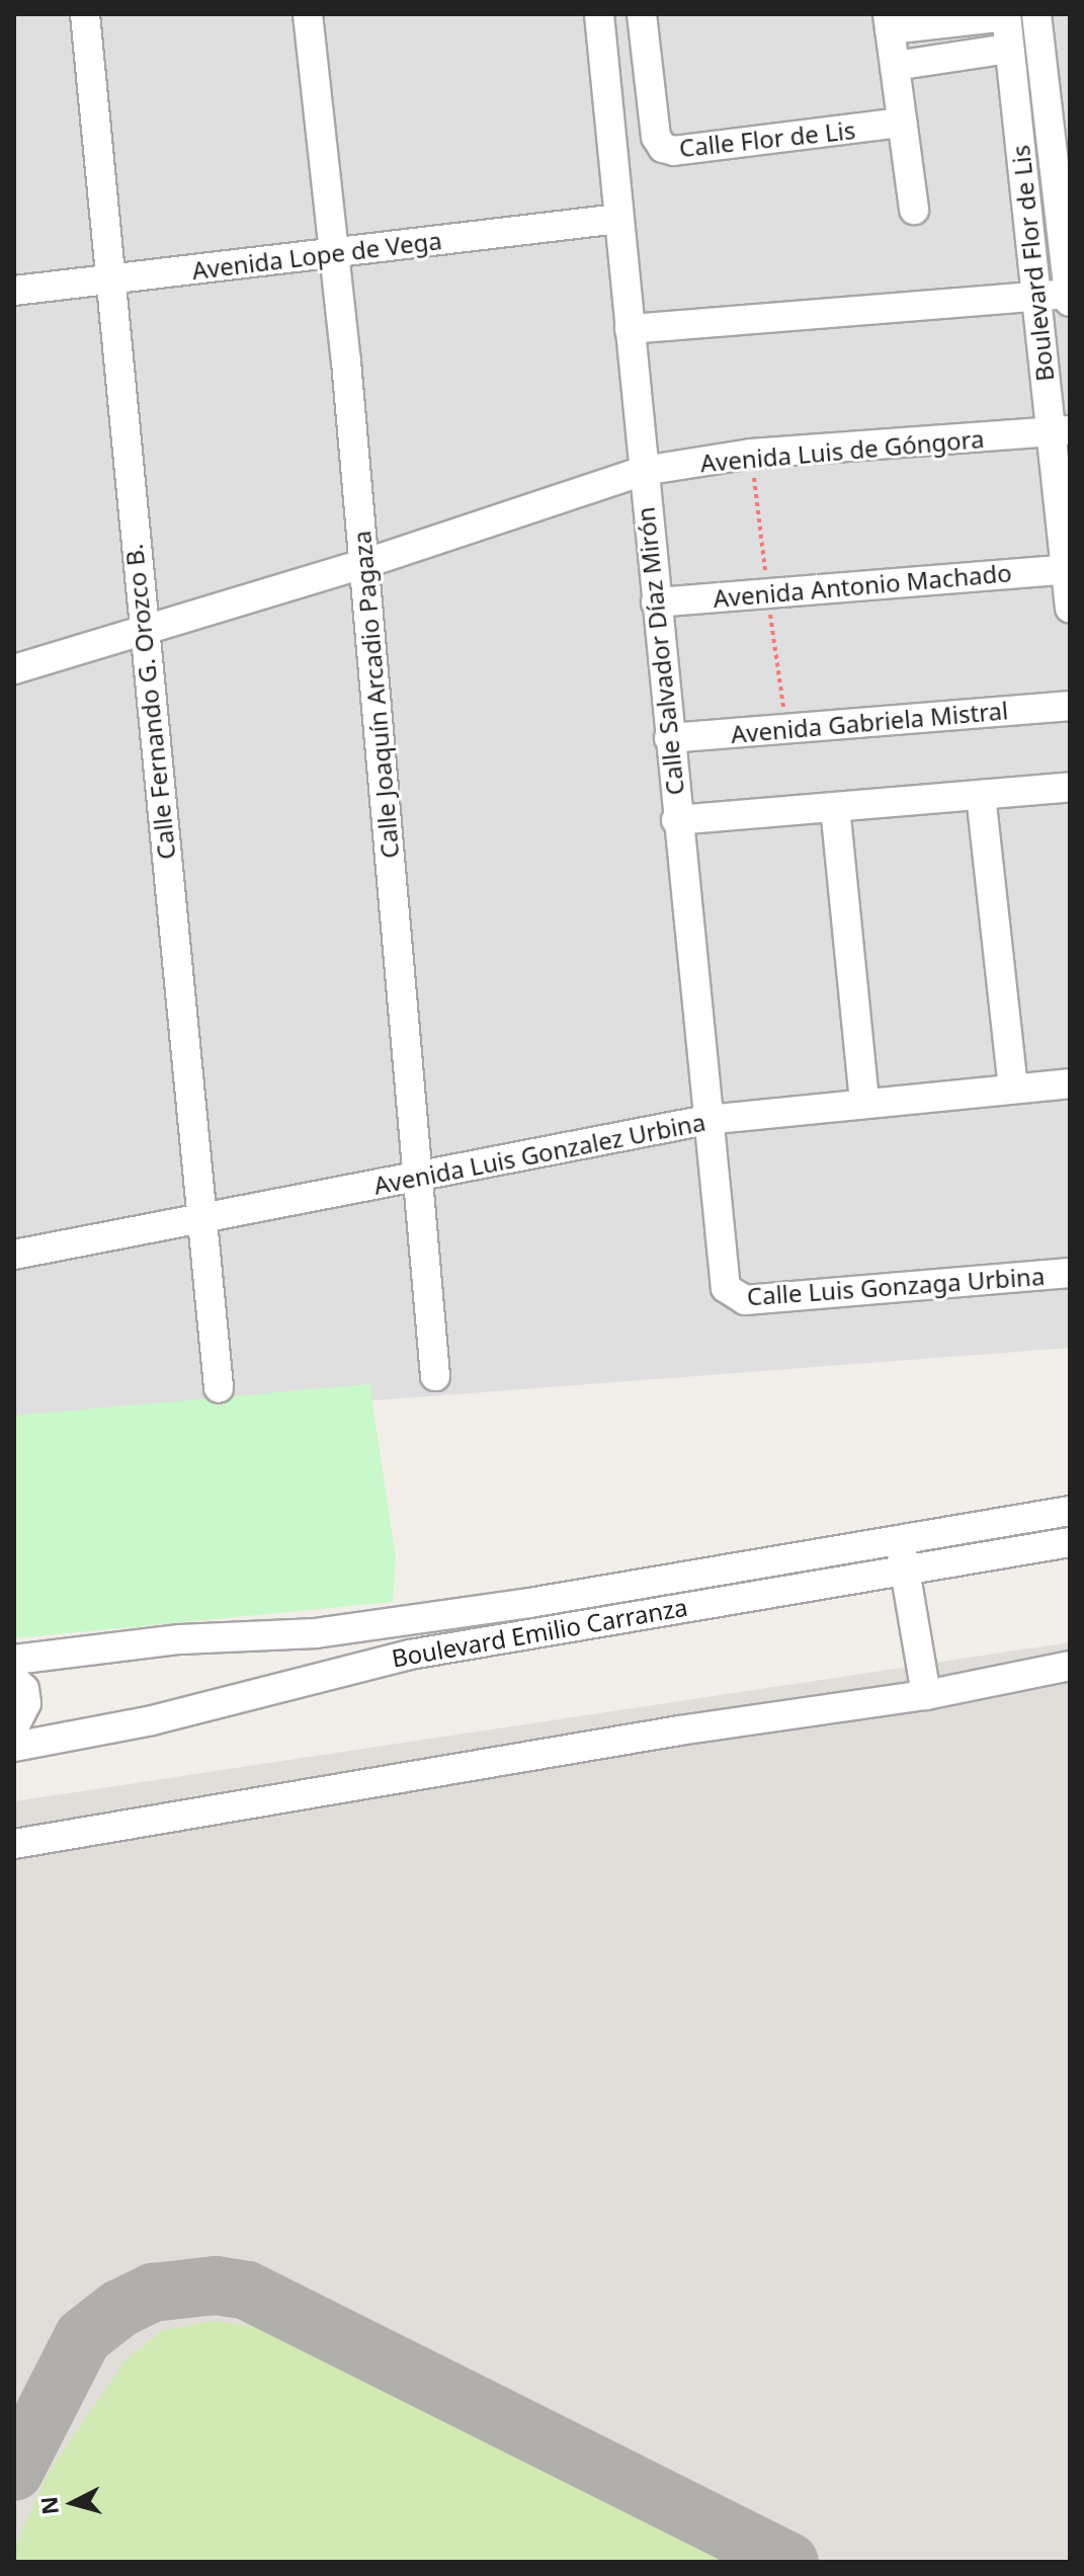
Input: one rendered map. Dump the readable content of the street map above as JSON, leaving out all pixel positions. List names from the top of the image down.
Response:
{
  "streets": {
    "street": [
      "Calle Flor de Lis",
      "Avenida Lope de Vega",
      "Boulevard Flor de Lis",
      "Avenida Luis de Góngora",
      "Avenida Antonio Machado",
      "Calle Salvador Díaz Mirón",
      "Calle Joaquín Arcadio Pagaza",
      "Calle Fernando G. Orozco B.",
      "Avenida Gabriela Mistral",
      "Avenida Luis Gonzalez Urbina",
      "Calle Luis Gonzaga Urbina",
      "Boulevard Emilio Carranza"
    ]
  },
  "crossings": [
    ["Avenida Lope de Vega", "Calle Salvador Díaz Mirón"],
    ["Avenida Lope de Vega", "Calle Joaquín Arcadio Pagaza"],
    ["Avenida Lope de Vega", "Calle Fernando G. Orozco B."],
    ["Boulevard Flor de Lis", "Avenida Luis de Góngora"],
    ["Boulevard Flor de Lis", "Avenida Antonio Machado"],
    ["Avenida Luis de Góngora", "Calle Salvador Díaz Mirón"],
    ["Avenida Luis de Góngora", "Calle Joaquín Arcadio Pagaza"],
    ["Avenida Luis de Góngora", "Calle Fernando G. Orozco B."],
    ["Avenida Antonio Machado", "Calle Salvador Díaz Mirón"],
    ["Calle Salvador Díaz Mirón", "Avenida Gabriela Mistral"],
    ["Calle Salvador Díaz Mirón", "Avenida Luis Gonzalez Urbina"],
    ["Calle Salvador Díaz Mirón", "Calle Luis Gonzaga Urbina"],
    ["Calle Joaquín Arcadio Pagaza", "Avenida Luis Gonzalez Urbina"],
    ["Calle Fernando G. Orozco B.", "Avenida Luis Gonzalez Urbina"]
  ],
  "north": "left"
}
